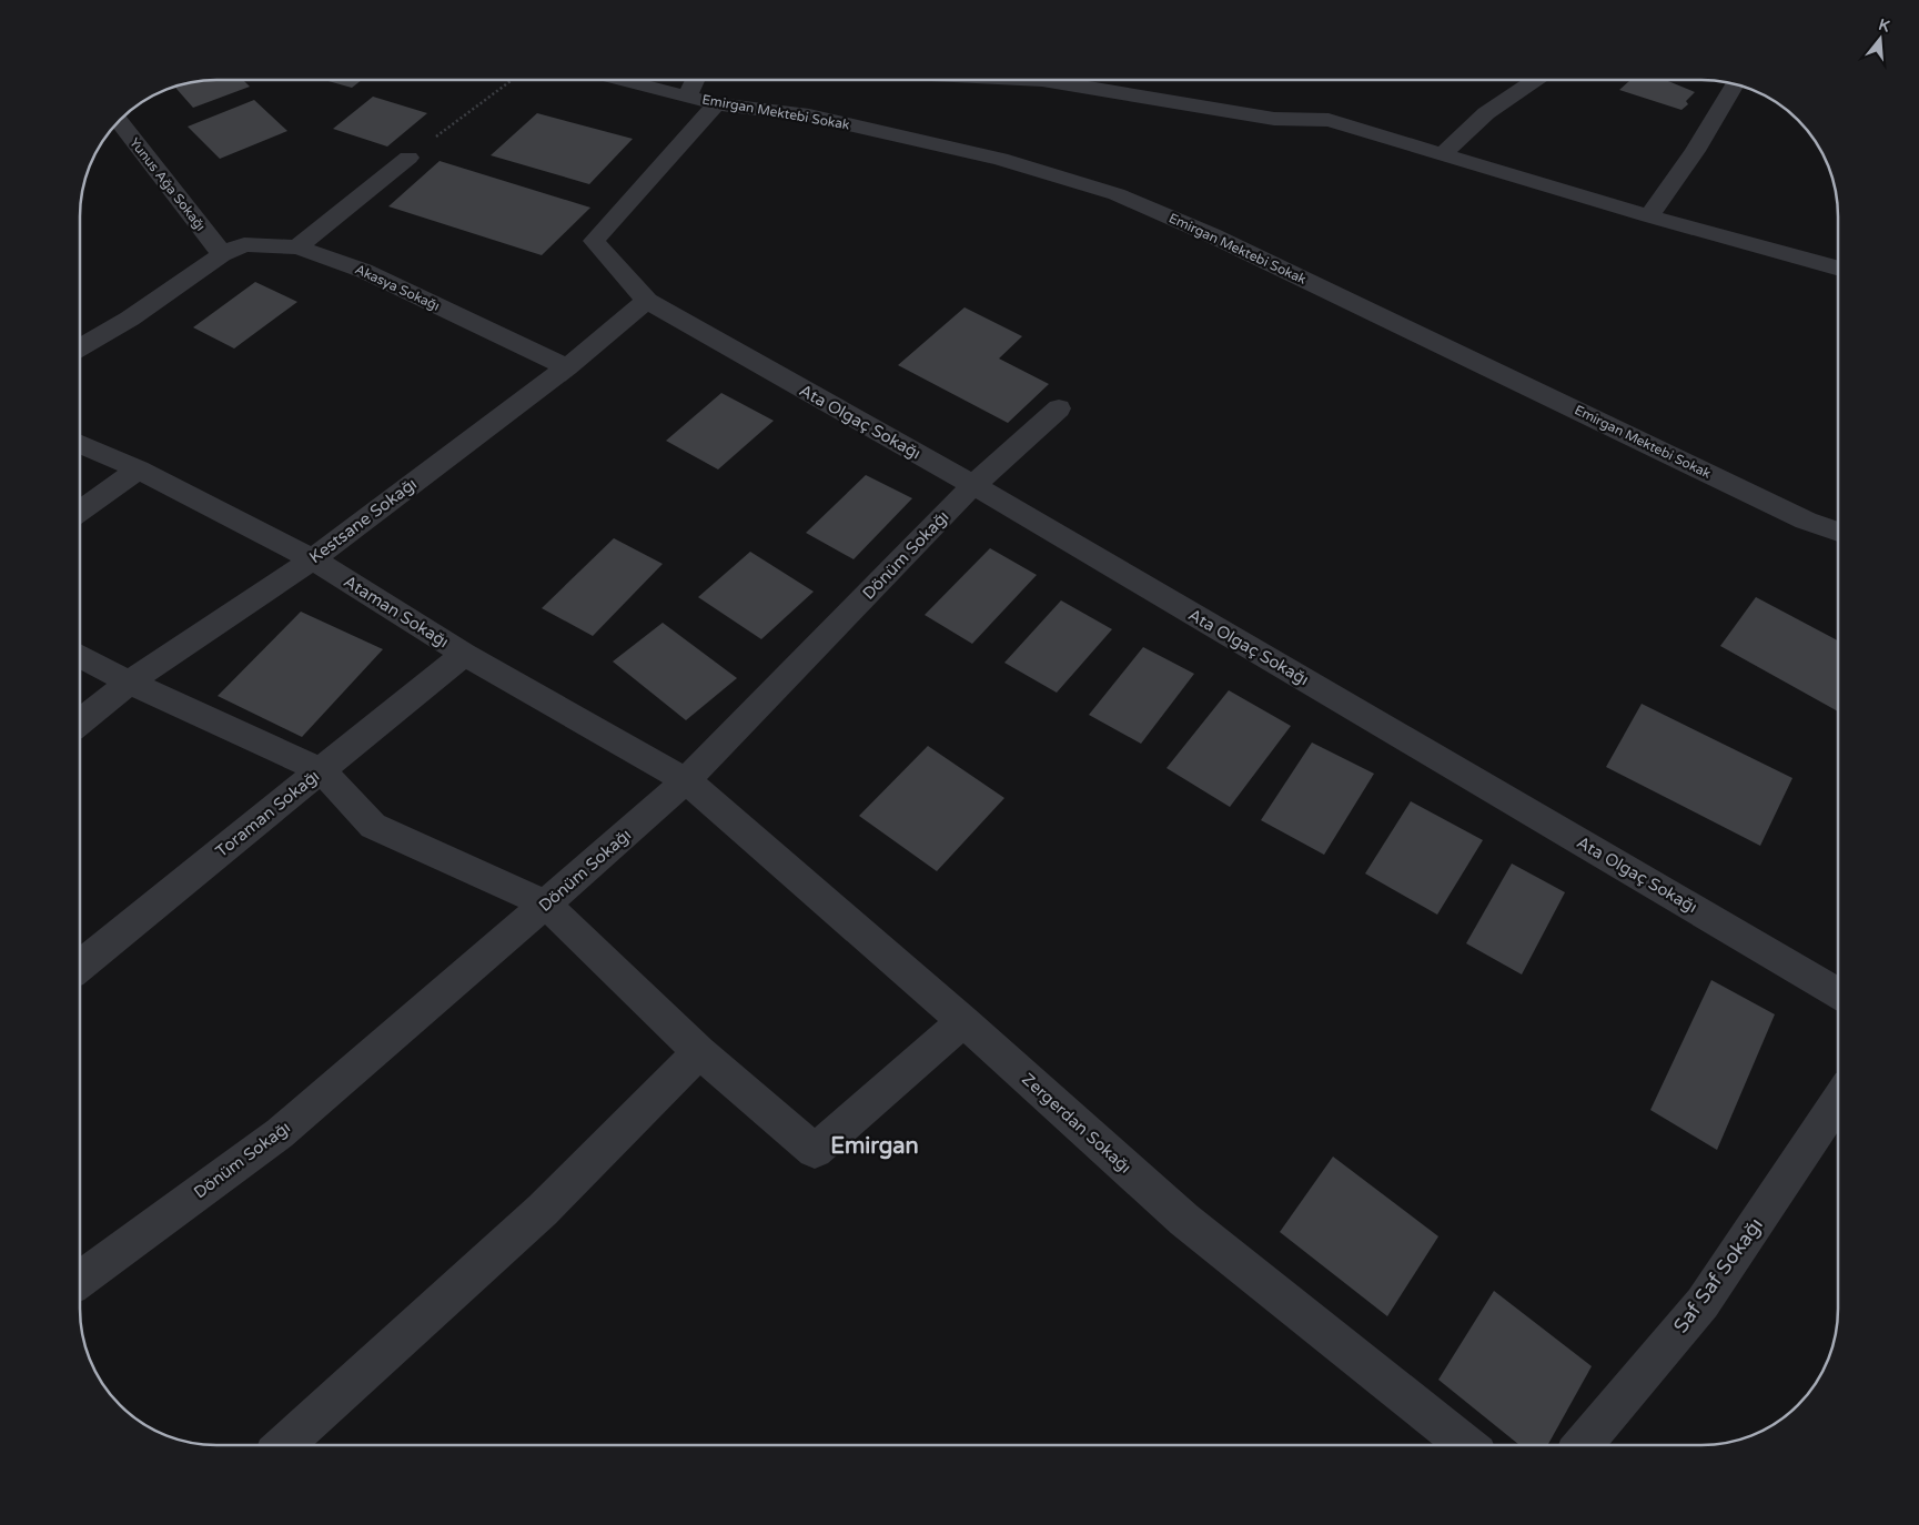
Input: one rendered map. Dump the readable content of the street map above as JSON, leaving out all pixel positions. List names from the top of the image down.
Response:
{
  "streets": {
    "street": [
      "Emirgan Mektebi Sokak",
      "Yunus Ağa Sokağı",
      "Akasya Sokağı",
      "Ata Olgaç Sokağı",
      "Kestsane Sokağı",
      "Dönüm Sokağı",
      "Ataman Sokağı",
      "Toraman Sokağı",
      "Zergerdan Sokağı",
      "Saf Saf Sokağı"
    ]
  },
  "crossings": [
    ["Emirgan Mektebi Sokak", "Ata Olgaç Sokağı"],
    ["Yunus Ağa Sokağı", "Akasya Sokağı"],
    ["Akasya Sokağı", "Kestsane Sokağı"],
    ["Ata Olgaç Sokağı", "Kestsane Sokağı"],
    ["Ata Olgaç Sokağı", "Dönüm Sokağı"],
    ["Kestsane Sokağı", "Ataman Sokağı"],
    ["Dönüm Sokağı", "Ataman Sokağı"],
    ["Dönüm Sokağı", "Zergerdan Sokağı"],
    ["Ataman Sokağı", "Toraman Sokağı"],
    ["Ataman Sokağı", "Zergerdan Sokağı"]
  ],
  "districts": ["Emirgan"],
  "north": "top"
}
